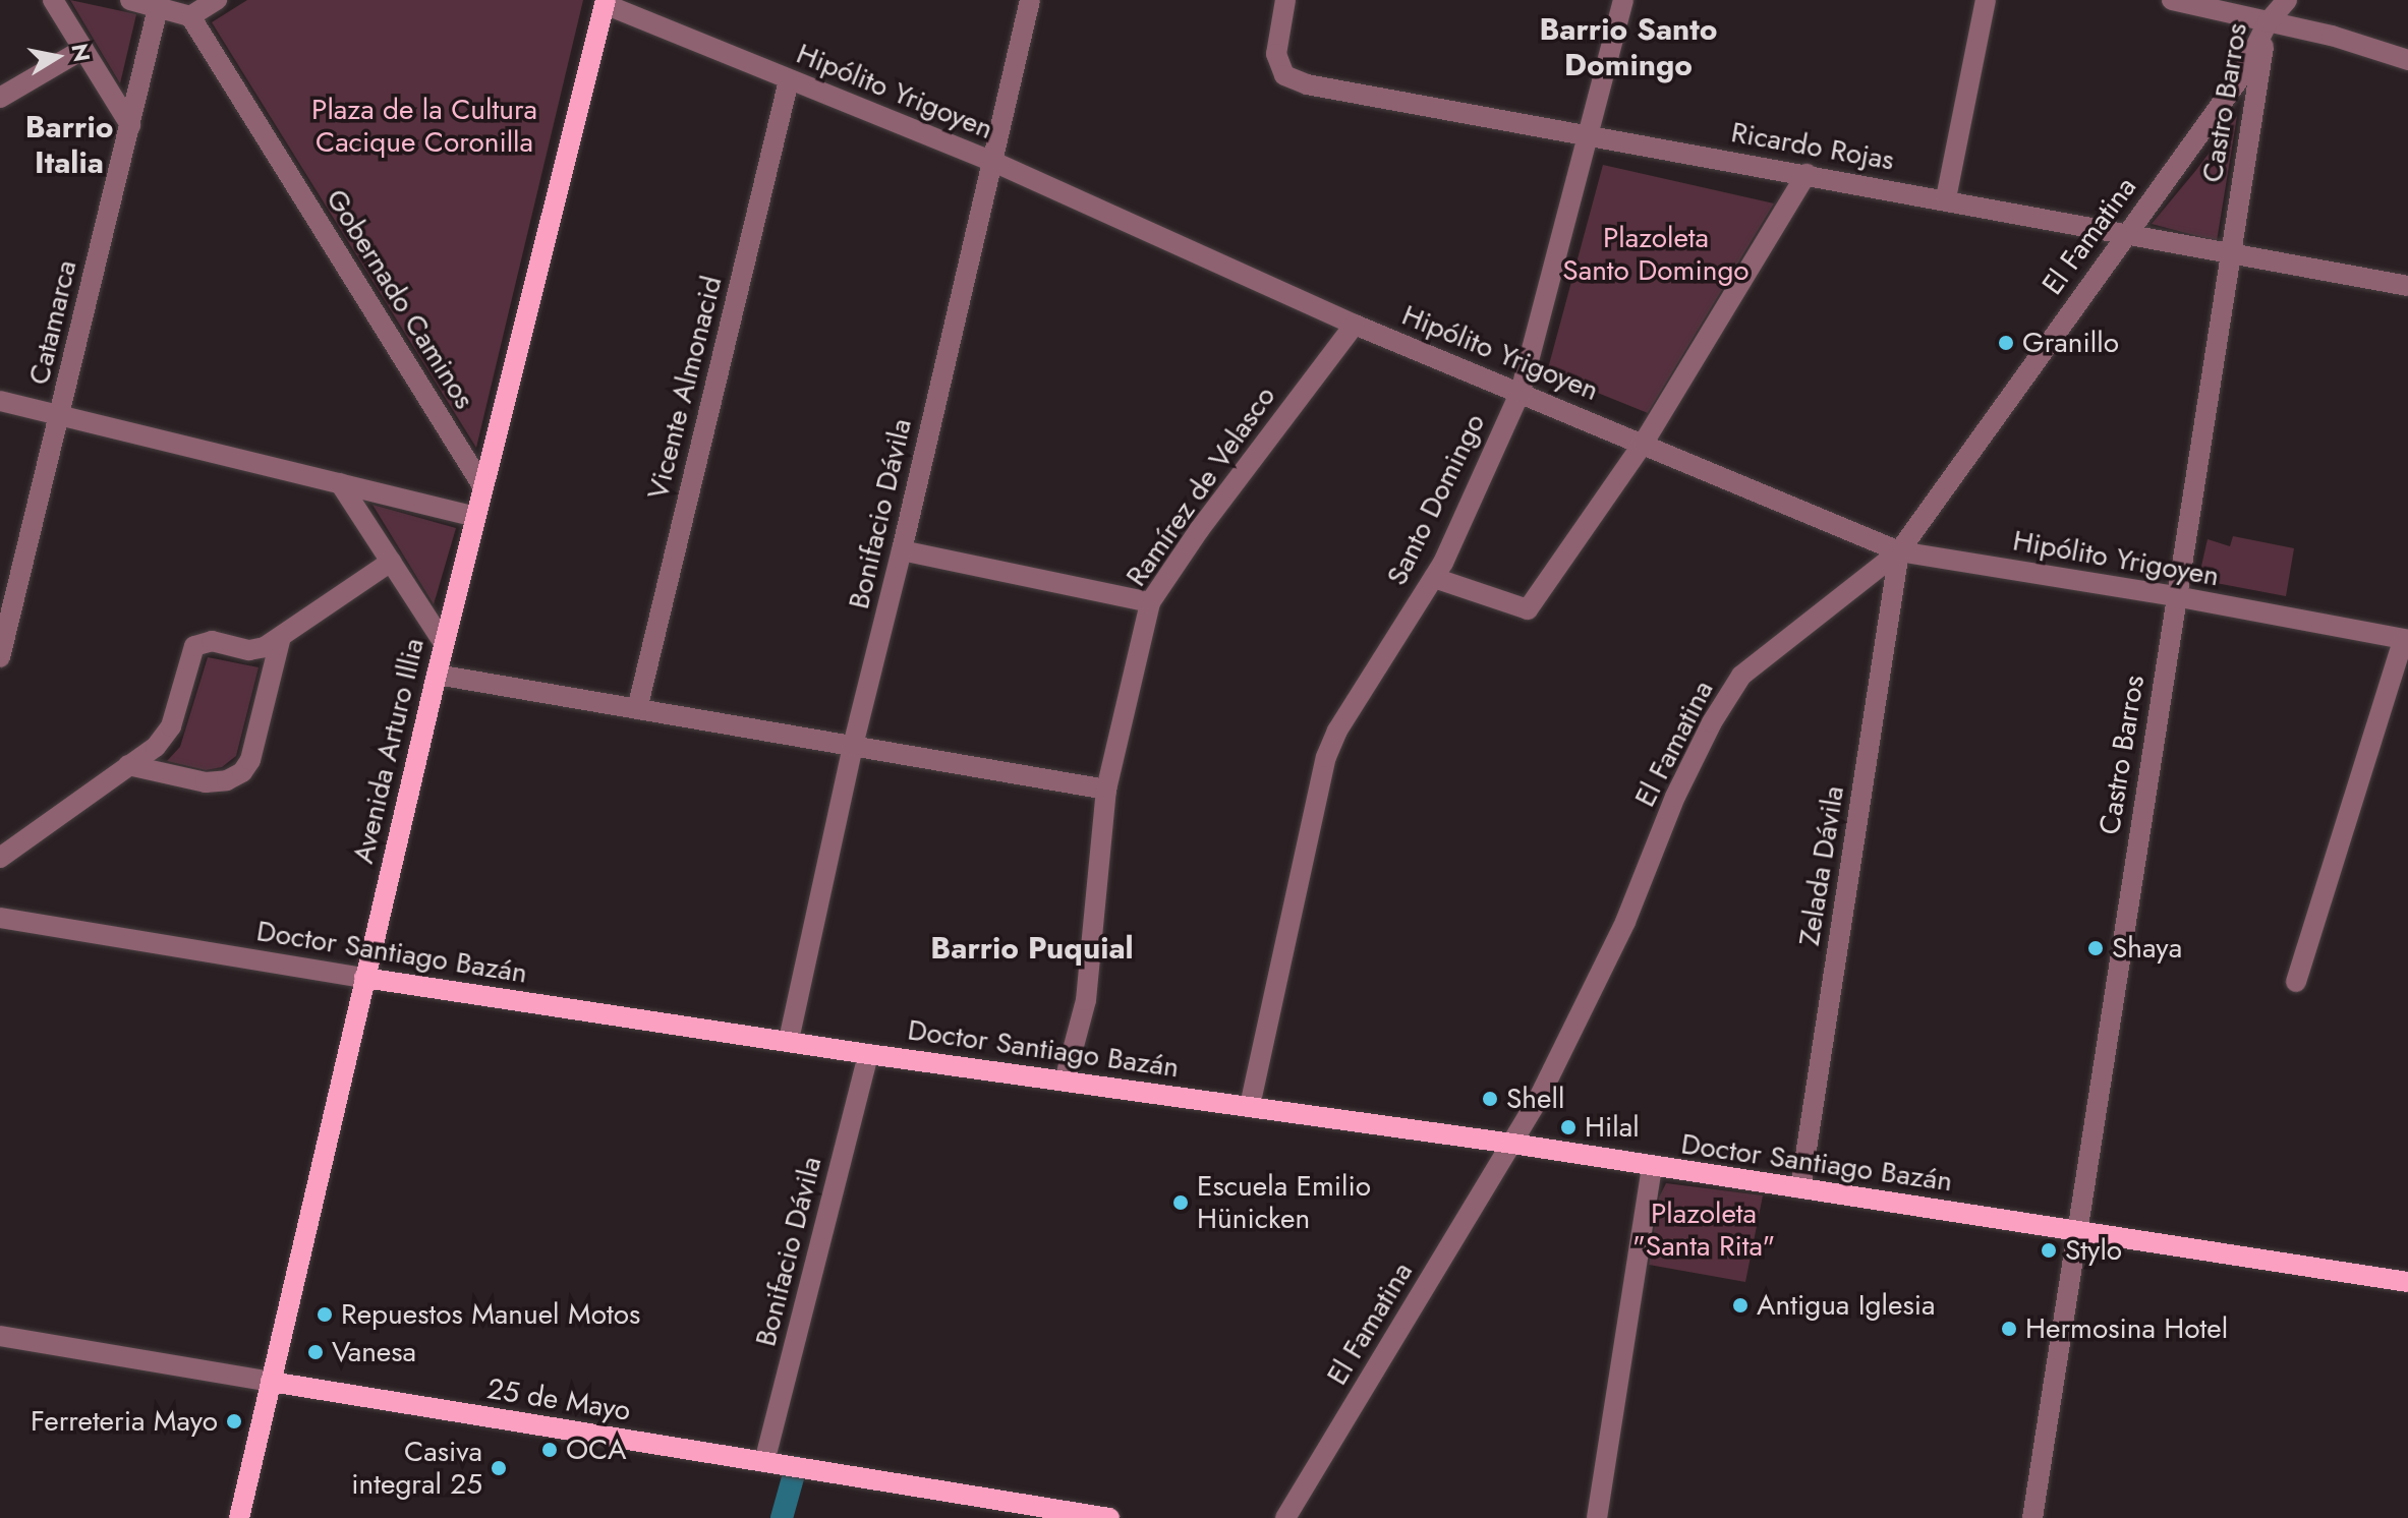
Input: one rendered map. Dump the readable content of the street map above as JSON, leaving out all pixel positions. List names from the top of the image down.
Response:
{
  "streets": {
    "main road": ["Avenida Arturo Illia", "Doctor Santiago Bazán", "25 de Mayo"],
    "street": [
      "Hipólito Yrigoyen",
      "Castro Barros",
      "Ricardo Rojas",
      "El Famatina",
      "Gobernado Caminos",
      "Catamarca",
      "Vicente Almonacid",
      "Ramírez de Velasco",
      "Santo Domingo",
      "Bonifacio Dávila",
      "Zelada Dávila"
    ]
  },
  "crossings": [
    ["Hipólito Yrigoyen", "Castro Barros"],
    ["Hipólito Yrigoyen", "El Famatina"],
    ["Hipólito Yrigoyen", "Vicente Almonacid"],
    ["Hipólito Yrigoyen", "Ramírez de Velasco"],
    ["Hipólito Yrigoyen", "Santo Domingo"],
    ["Hipólito Yrigoyen", "Bonifacio Dávila"],
    ["Hipólito Yrigoyen", "Avenida Arturo Illia"],
    ["Hipólito Yrigoyen", "Zelada Dávila"],
    ["Castro Barros", "Ricardo Rojas"],
    ["Castro Barros", "El Famatina"],
    ["Castro Barros", "Doctor Santiago Bazán"],
    ["Ricardo Rojas", "El Famatina"],
    ["Ricardo Rojas", "Santo Domingo"],
    ["El Famatina", "Zelada Dávila"],
    ["El Famatina", "Doctor Santiago Bazán"],
    ["Gobernado Caminos", "Avenida Arturo Illia"],
    ["Ramírez de Velasco", "Doctor Santiago Bazán"],
    ["Santo Domingo", "Doctor Santiago Bazán"],
    ["Bonifacio Dávila", "Doctor Santiago Bazán"],
    ["Bonifacio Dávila", "25 de Mayo"],
    ["Avenida Arturo Illia", "Doctor Santiago Bazán"],
    ["Avenida Arturo Illia", "25 de Mayo"],
    ["Zelada Dávila", "Doctor Santiago Bazán"]
  ],
  "districts": ["Barrio Santo Domingo", "Barrio Italia", "Barrio Puquial"],
  "parks": ["Plaza de la Cultura Cacique Coronilla", "Plazoleta Santo Domingo", "Plazoleta \"Santa Rita\""],
  "places": [
    "Granillo",
    "Shaya",
    "Shell",
    "Hilal",
    "Escuela Emilio Hünicken",
    "Stylo",
    "Antigua Iglesia",
    "Repuestos Manuel Motos",
    "Hermosina Hotel",
    "Vanesa",
    "Ferreteria Mayo",
    "OCA",
    "Casiva integral 25"
  ],
  "north": "right"
}
